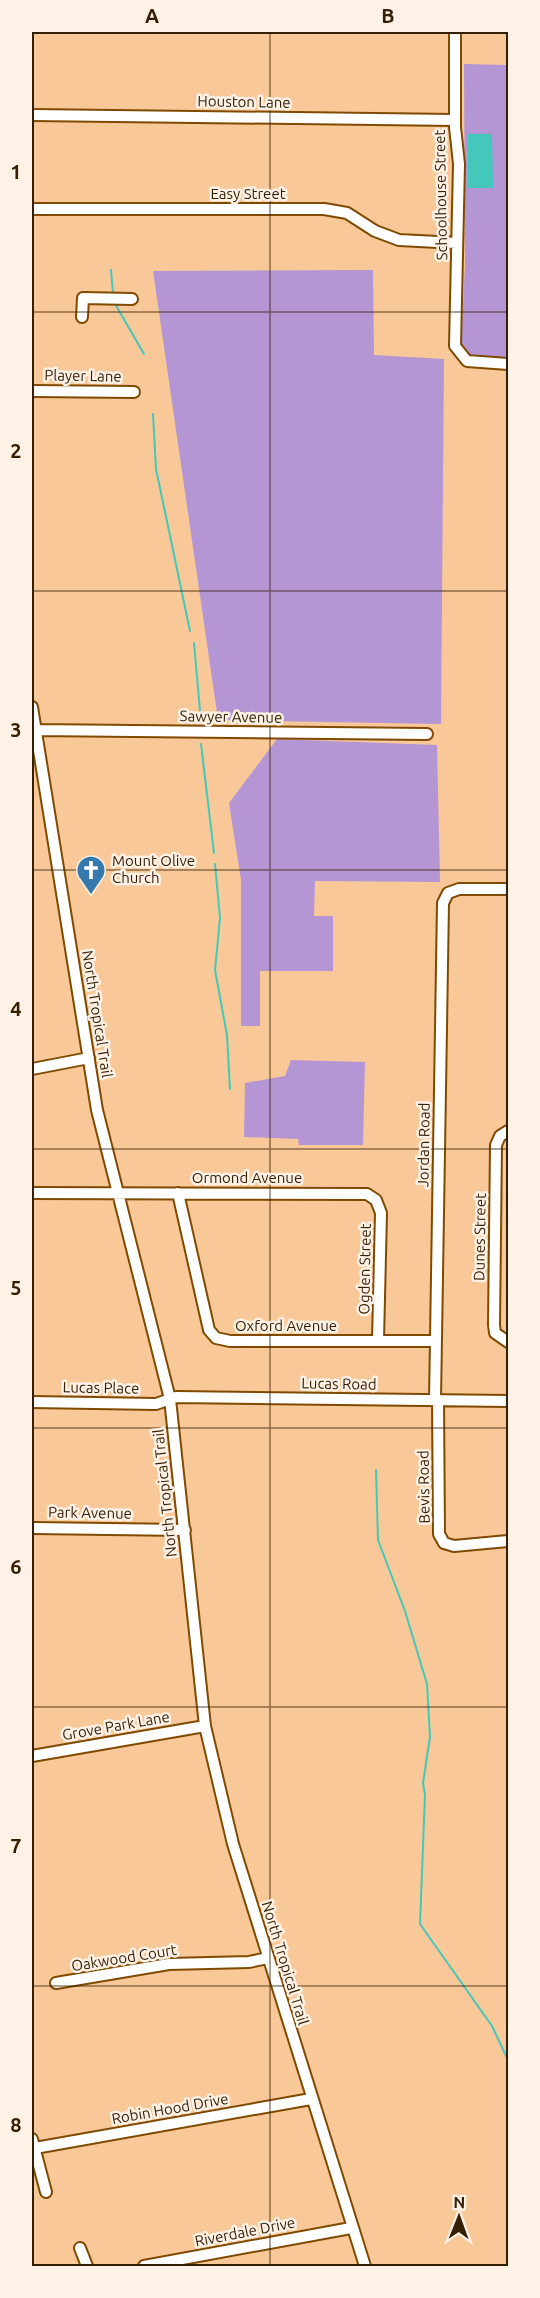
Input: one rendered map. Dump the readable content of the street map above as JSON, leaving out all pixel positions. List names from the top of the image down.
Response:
{
  "streets": {
    "street": [
      "Houston Lane",
      "Easy Street",
      "Schoolhouse Street",
      "Player Lane",
      "Sawyer Avenue",
      "North Tropical Trail",
      "Jordan Road",
      "Ormond Avenue",
      "Dunes Street",
      "Ogden Street",
      "Oxford Avenue",
      "Lucas Road",
      "Lucas Place",
      "Bevis Road",
      "Park Avenue",
      "Grove Park Lane",
      "Oakwood Court",
      "Robin Hood Drive",
      "Riverdale Drive"
    ]
  },
  "crossings": [
    ["Houston Lane", "Schoolhouse Street"],
    ["Easy Street", "Schoolhouse Street"],
    ["Sawyer Avenue", "North Tropical Trail"],
    ["North Tropical Trail", "Ormond Avenue"],
    ["North Tropical Trail", "Lucas Road"],
    ["North Tropical Trail", "Lucas Place"],
    ["North Tropical Trail", "Park Avenue"],
    ["North Tropical Trail", "Grove Park Lane"],
    ["North Tropical Trail", "Oakwood Court"],
    ["North Tropical Trail", "Robin Hood Drive"],
    ["North Tropical Trail", "Riverdale Drive"],
    ["Jordan Road", "Oxford Avenue"],
    ["Jordan Road", "Lucas Road"],
    ["Jordan Road", "Bevis Road"],
    ["Ormond Avenue", "Ogden Street"],
    ["Ormond Avenue", "Oxford Avenue"],
    ["Ogden Street", "Oxford Avenue"],
    ["Lucas Road", "Lucas Place"],
    ["Lucas Road", "Bevis Road"]
  ],
  "places": {
    "church": ["Mount Olive Church"]
  },
  "north": "top",
  "grid": {
    "columns": ["A", "B"],
    "rows": [
      "1",
      "2",
      "3",
      "4",
      "5",
      "6",
      "7",
      "8"
    ]
  }
}
